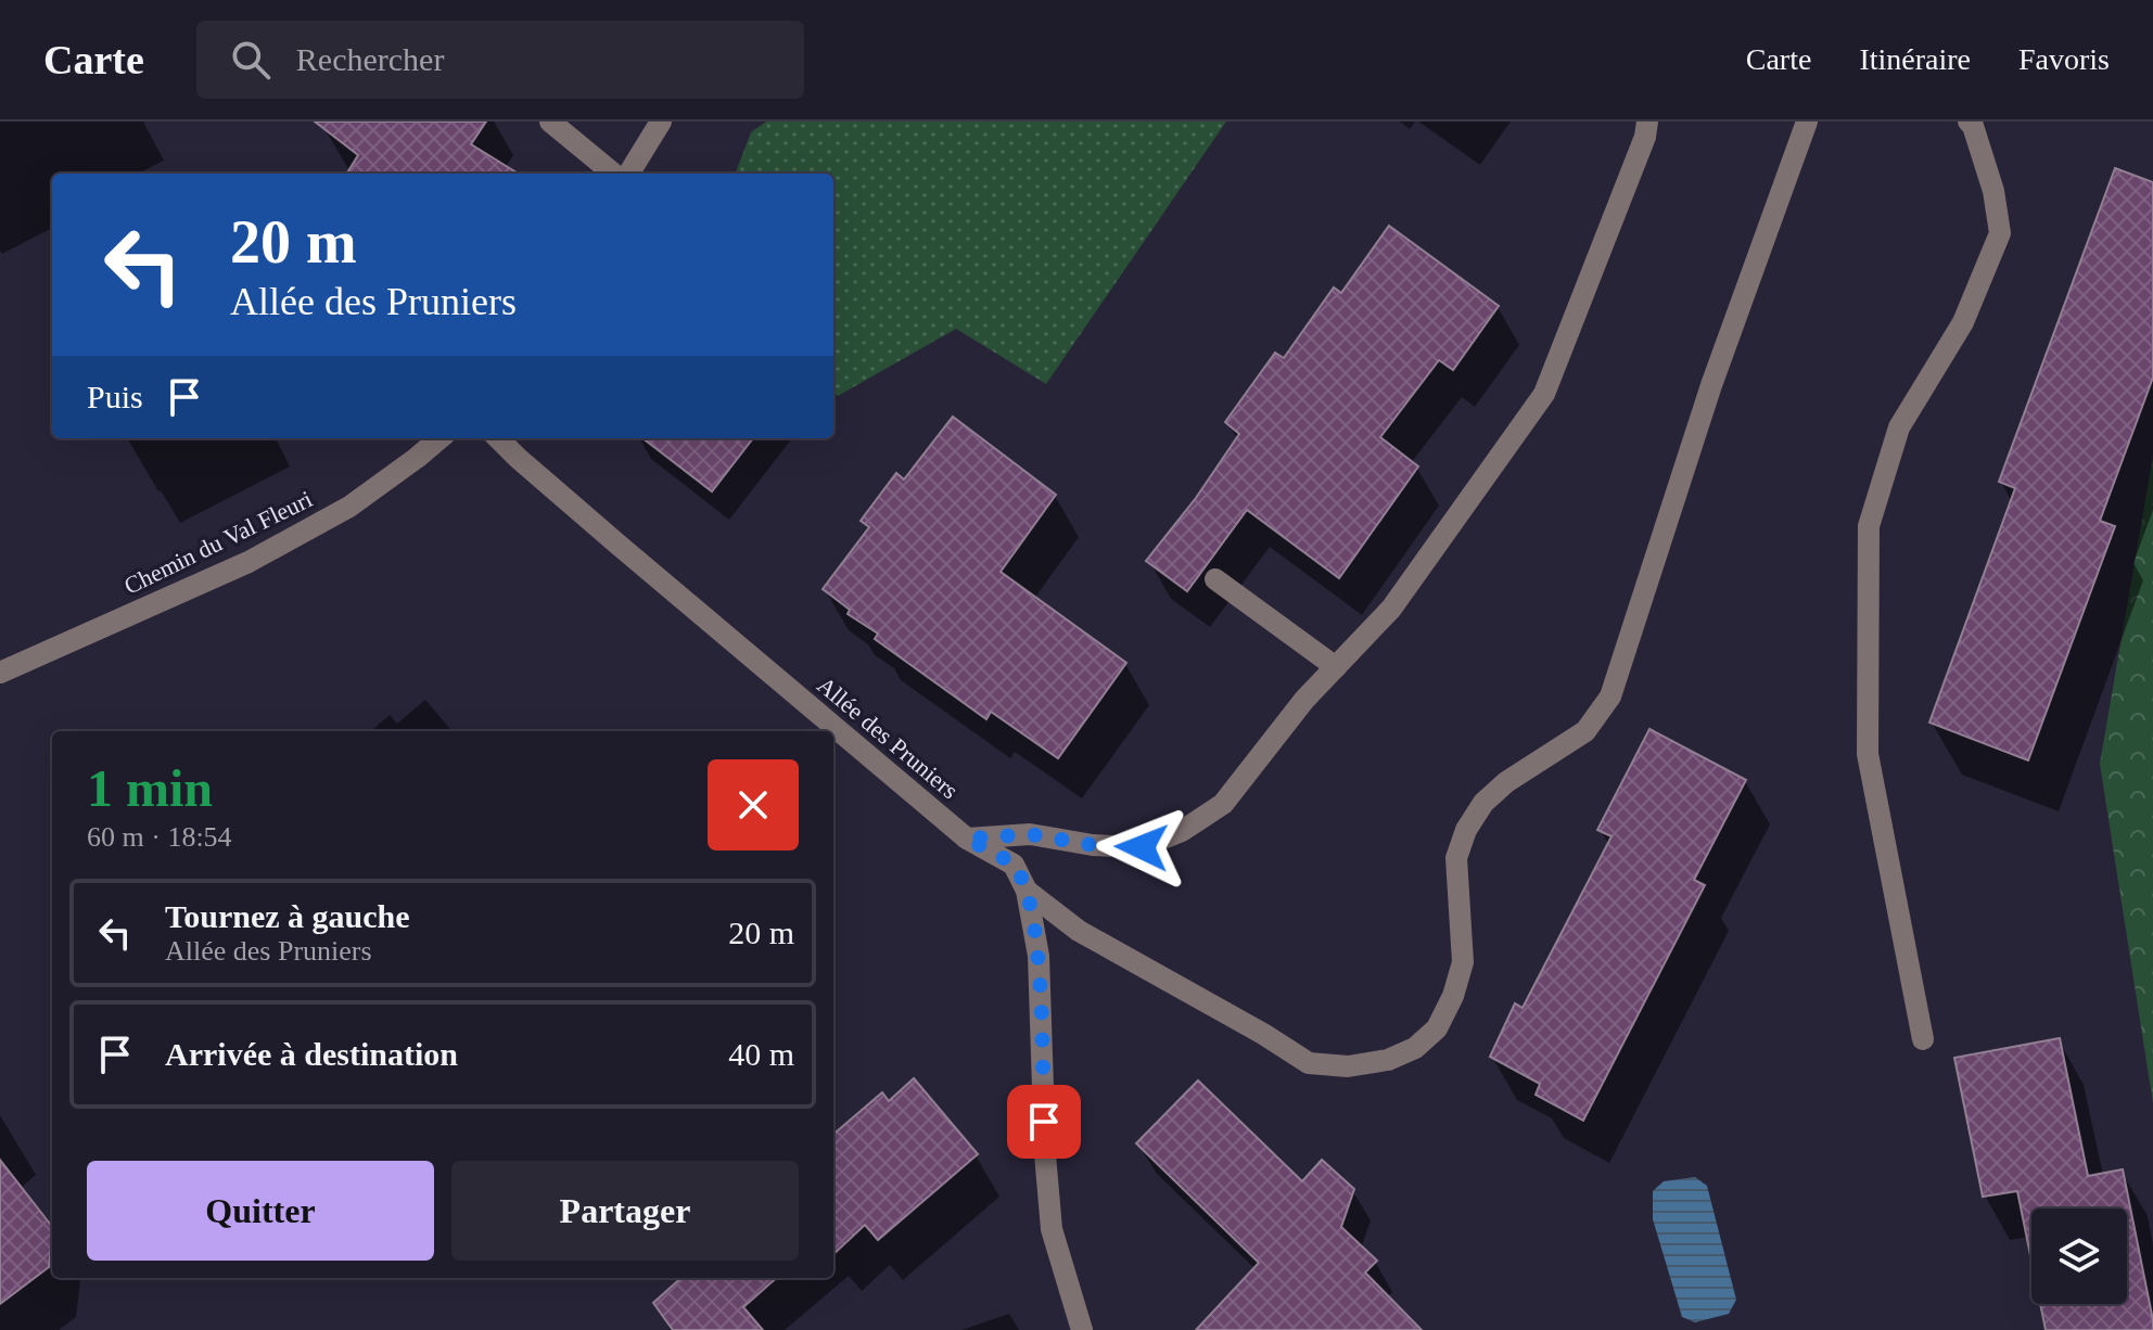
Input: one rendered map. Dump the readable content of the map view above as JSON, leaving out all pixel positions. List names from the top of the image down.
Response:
{
  "streets": {
    "street": ["Chemin du Val Fleuri", "Allée des Pruniers"]
  },
  "page": {
    "header": "Carte",
    "search": "Rechercher",
    "nav": ["Carte", "Itinéraire", "Favoris"],
    "turn": ["20 m", "Allée des Pruniers"],
    "then": "Puis",
    "heading": ["1 min", "60 m · 18:54"],
    "list": [
      {
        "name": "Tournez à gauche",
        "note": "Allée des Pruniers",
        "value": "20 m"
      },
      {
        "name": "Arrivée à destination",
        "value": "40 m"
      }
    ],
    "buttons": ["Quitter", "Partager"]
  }
}
